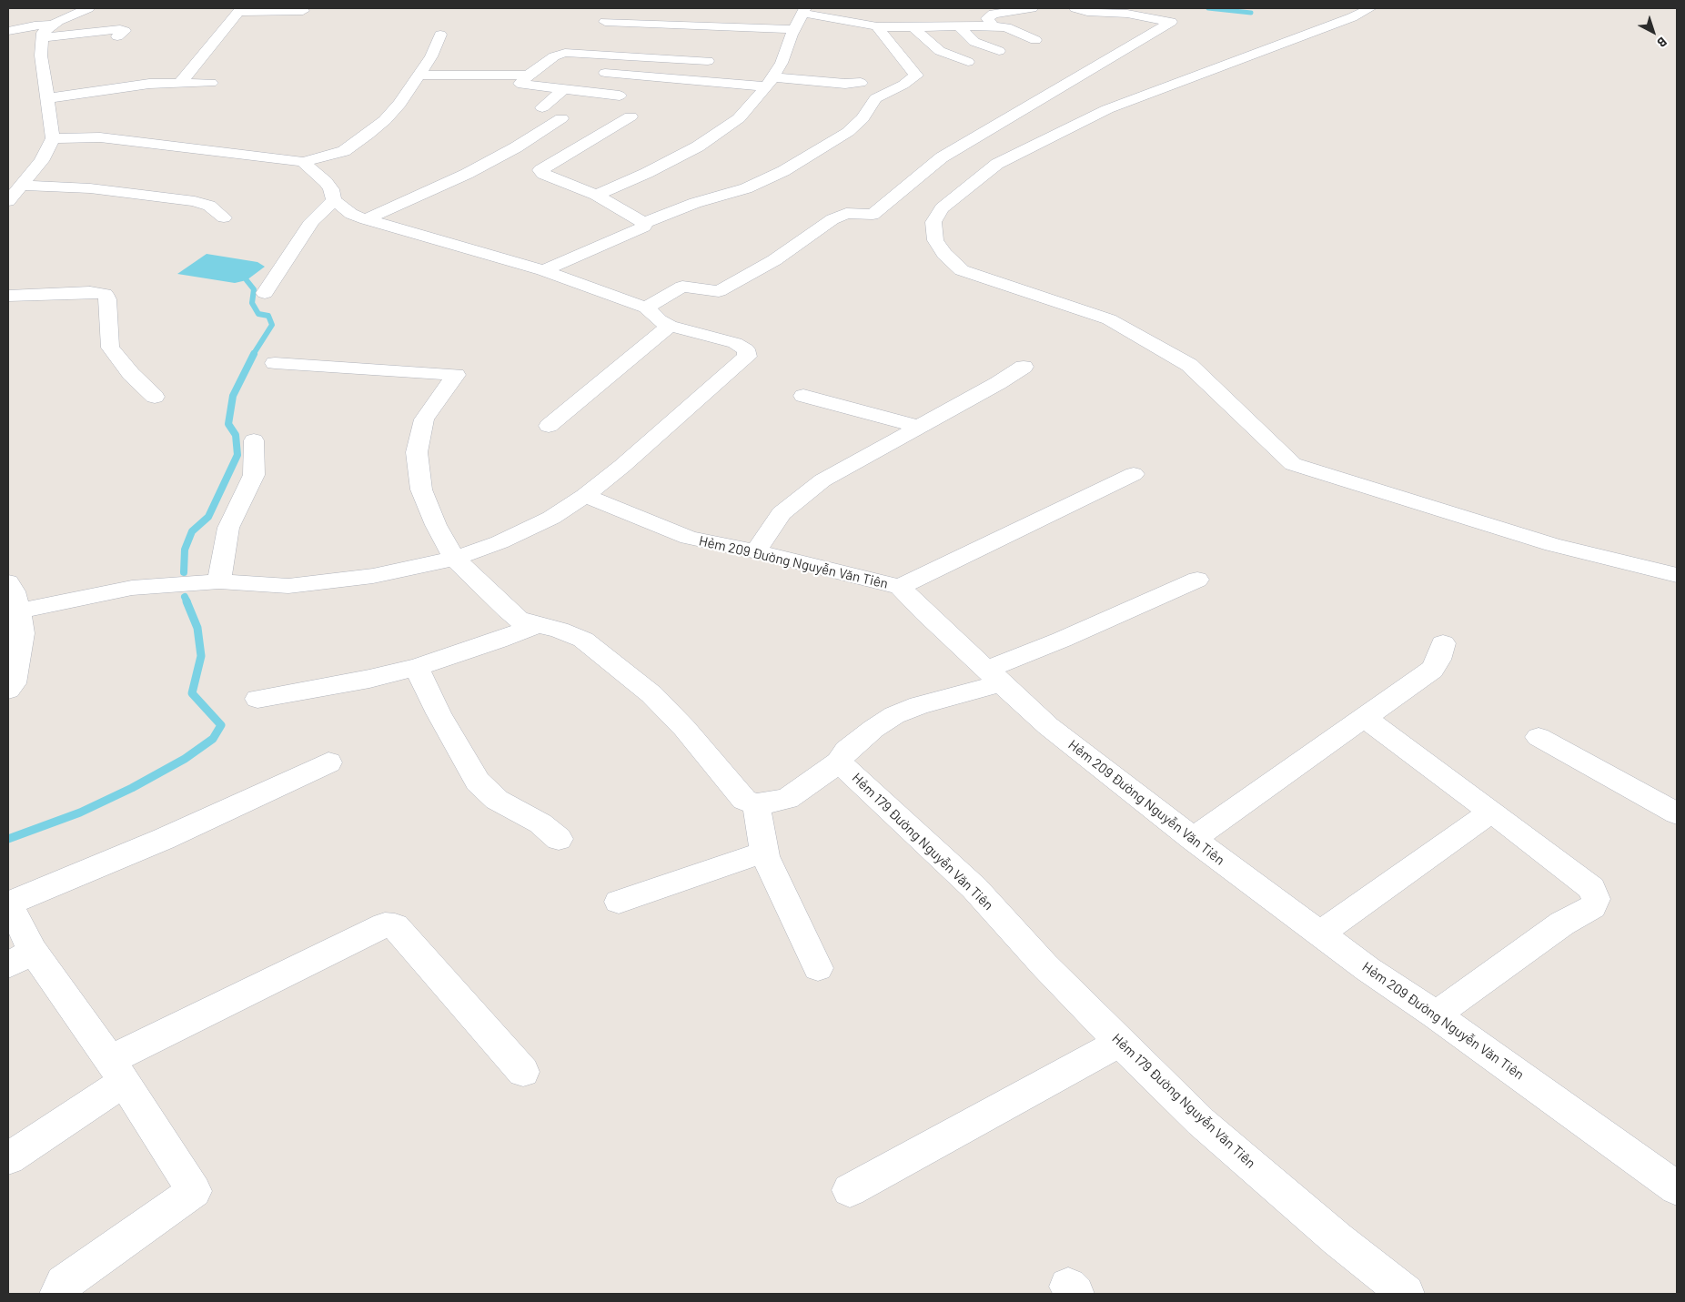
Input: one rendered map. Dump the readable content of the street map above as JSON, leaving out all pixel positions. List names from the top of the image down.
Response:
{
  "streets": {
    "street": ["Hẻm 209 Đường Nguyễn Văn Tiên", "Hẻm 179 Đường Nguyễn Văn Tiên"]
  },
  "north": "bottom right"
}
